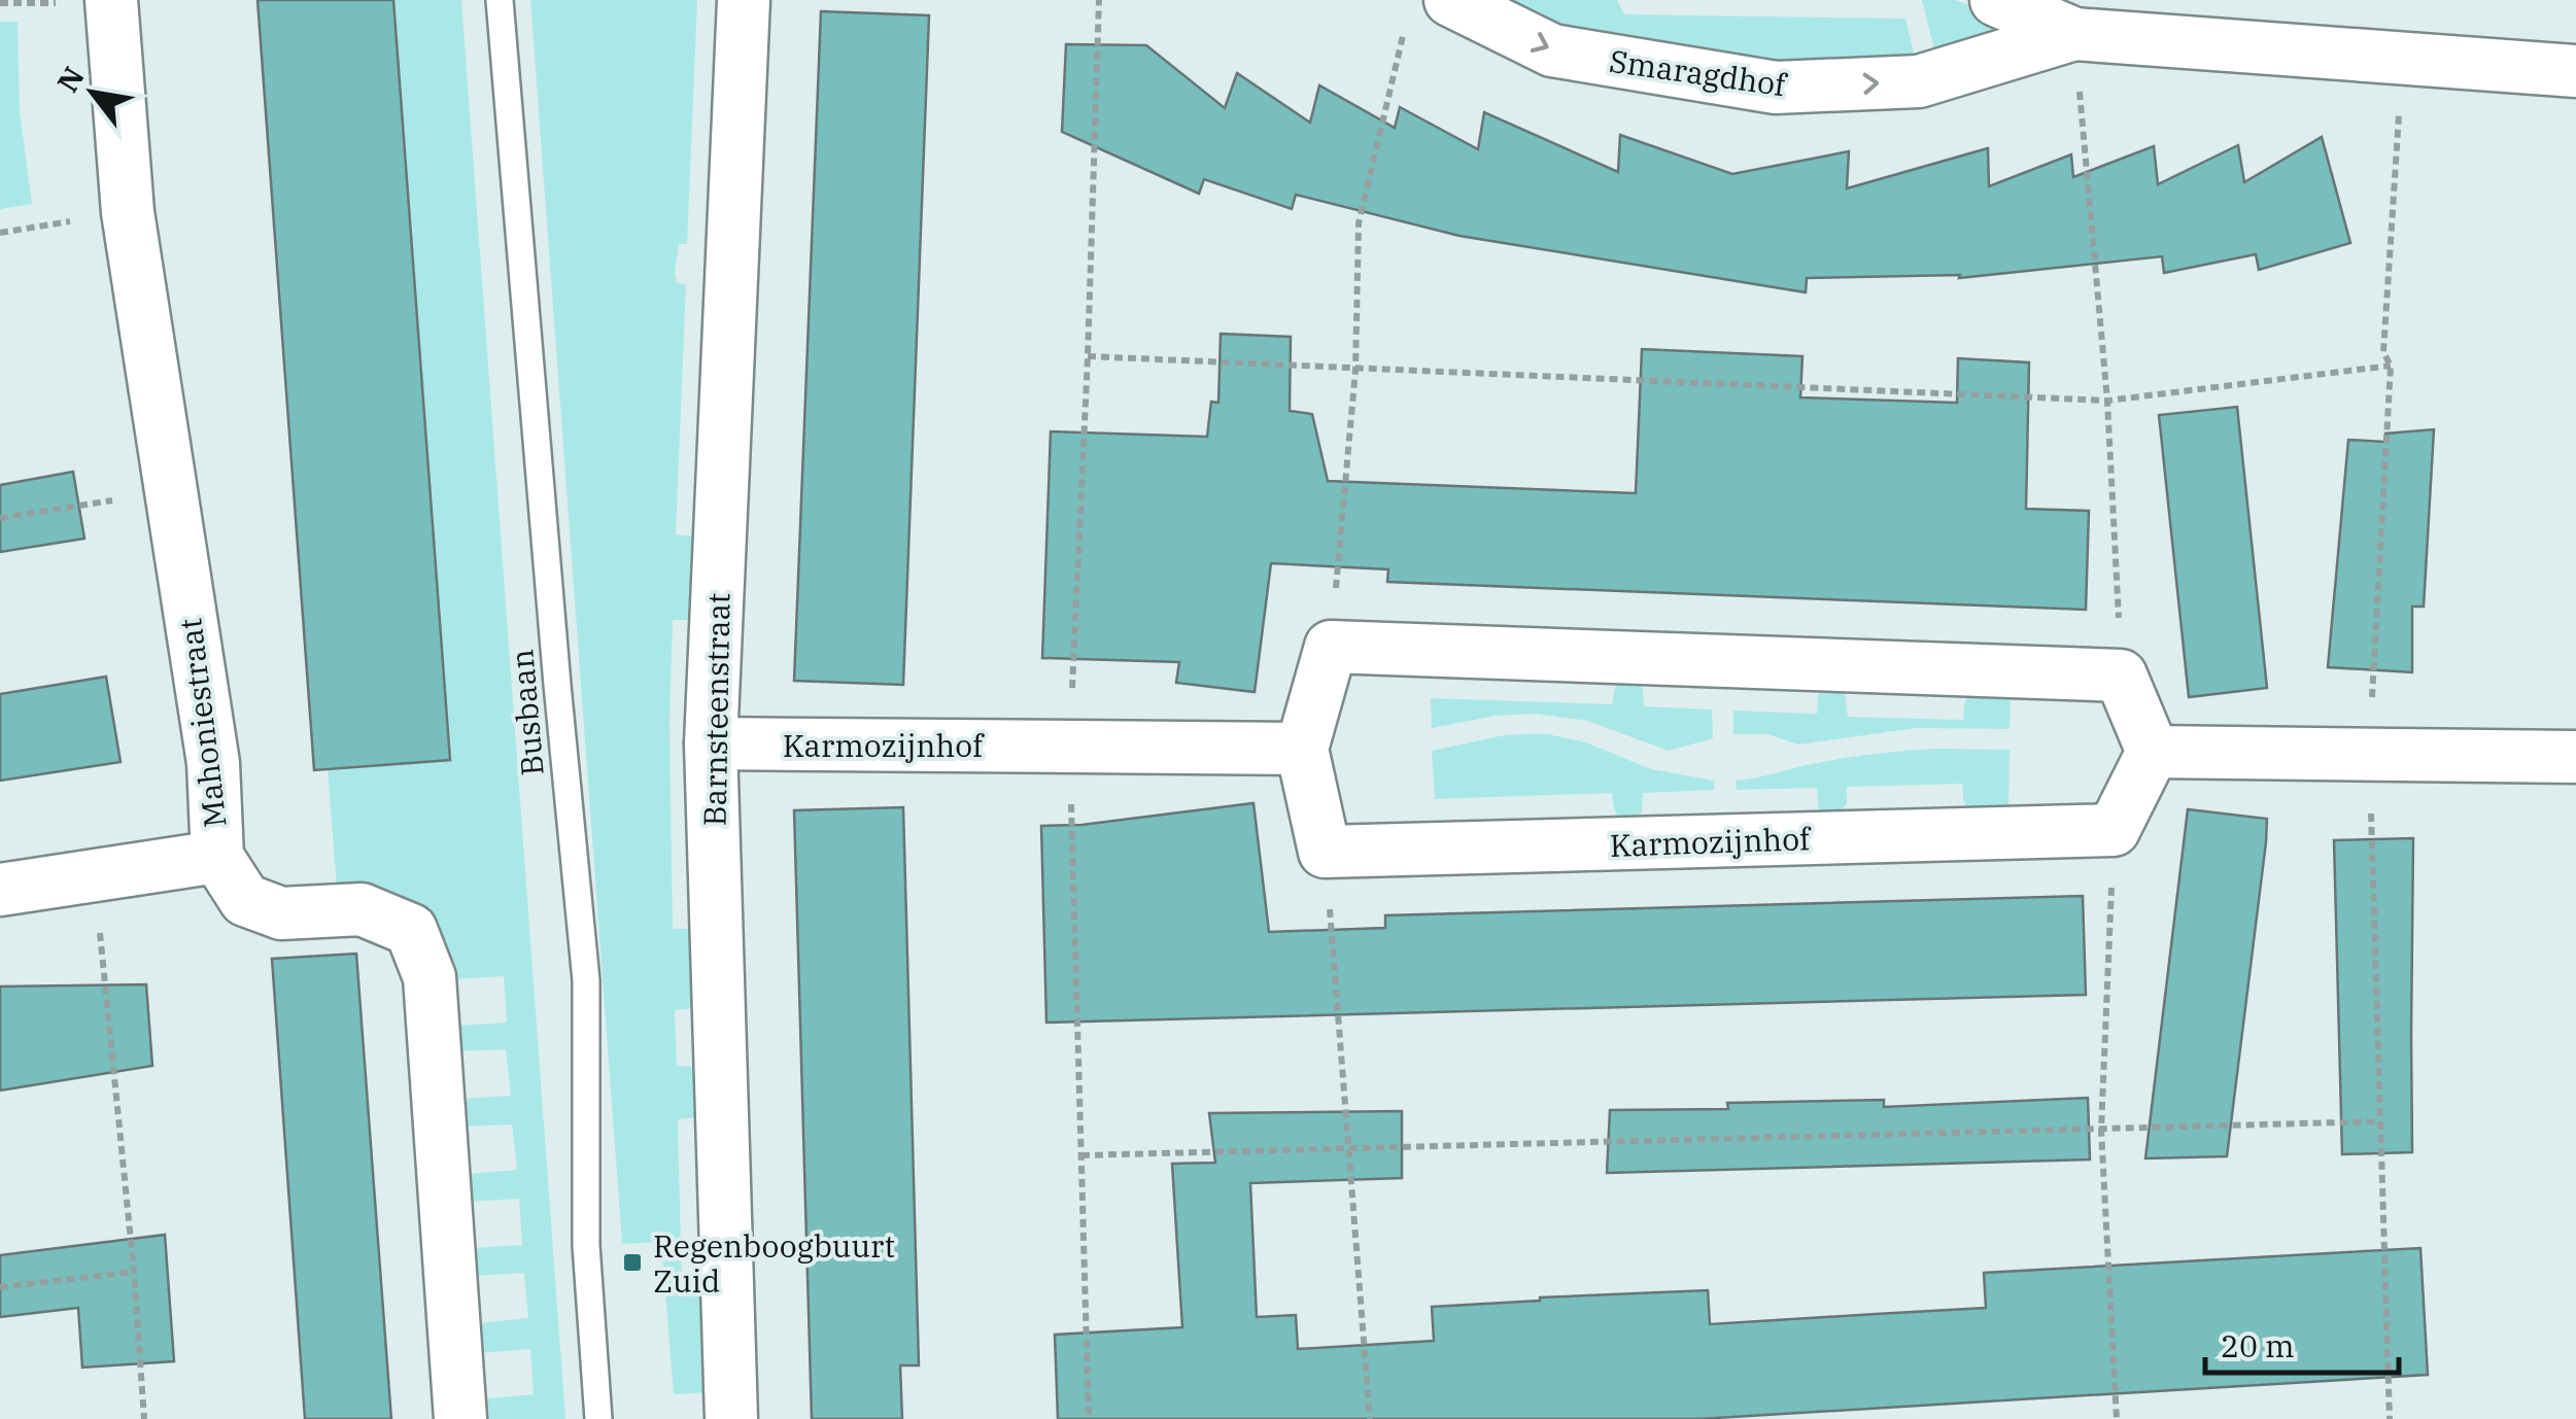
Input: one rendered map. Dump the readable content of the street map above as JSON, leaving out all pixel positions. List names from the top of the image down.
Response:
{
  "streets": {
    "street": [
      "Smaragdhof",
      "Barnsteenstraat",
      "Mahoniestraat",
      "Karmozijnhof"
    ],
    "lane": ["Busbaan"]
  },
  "crossings": [
    ["Barnsteenstraat", "Karmozijnhof"]
  ],
  "one_way": ["Smaragdhof"],
  "places": {
    "transit": ["Regenboogbuurt Zuid"]
  },
  "scale_bar": "20 m",
  "north": "top left"
}
